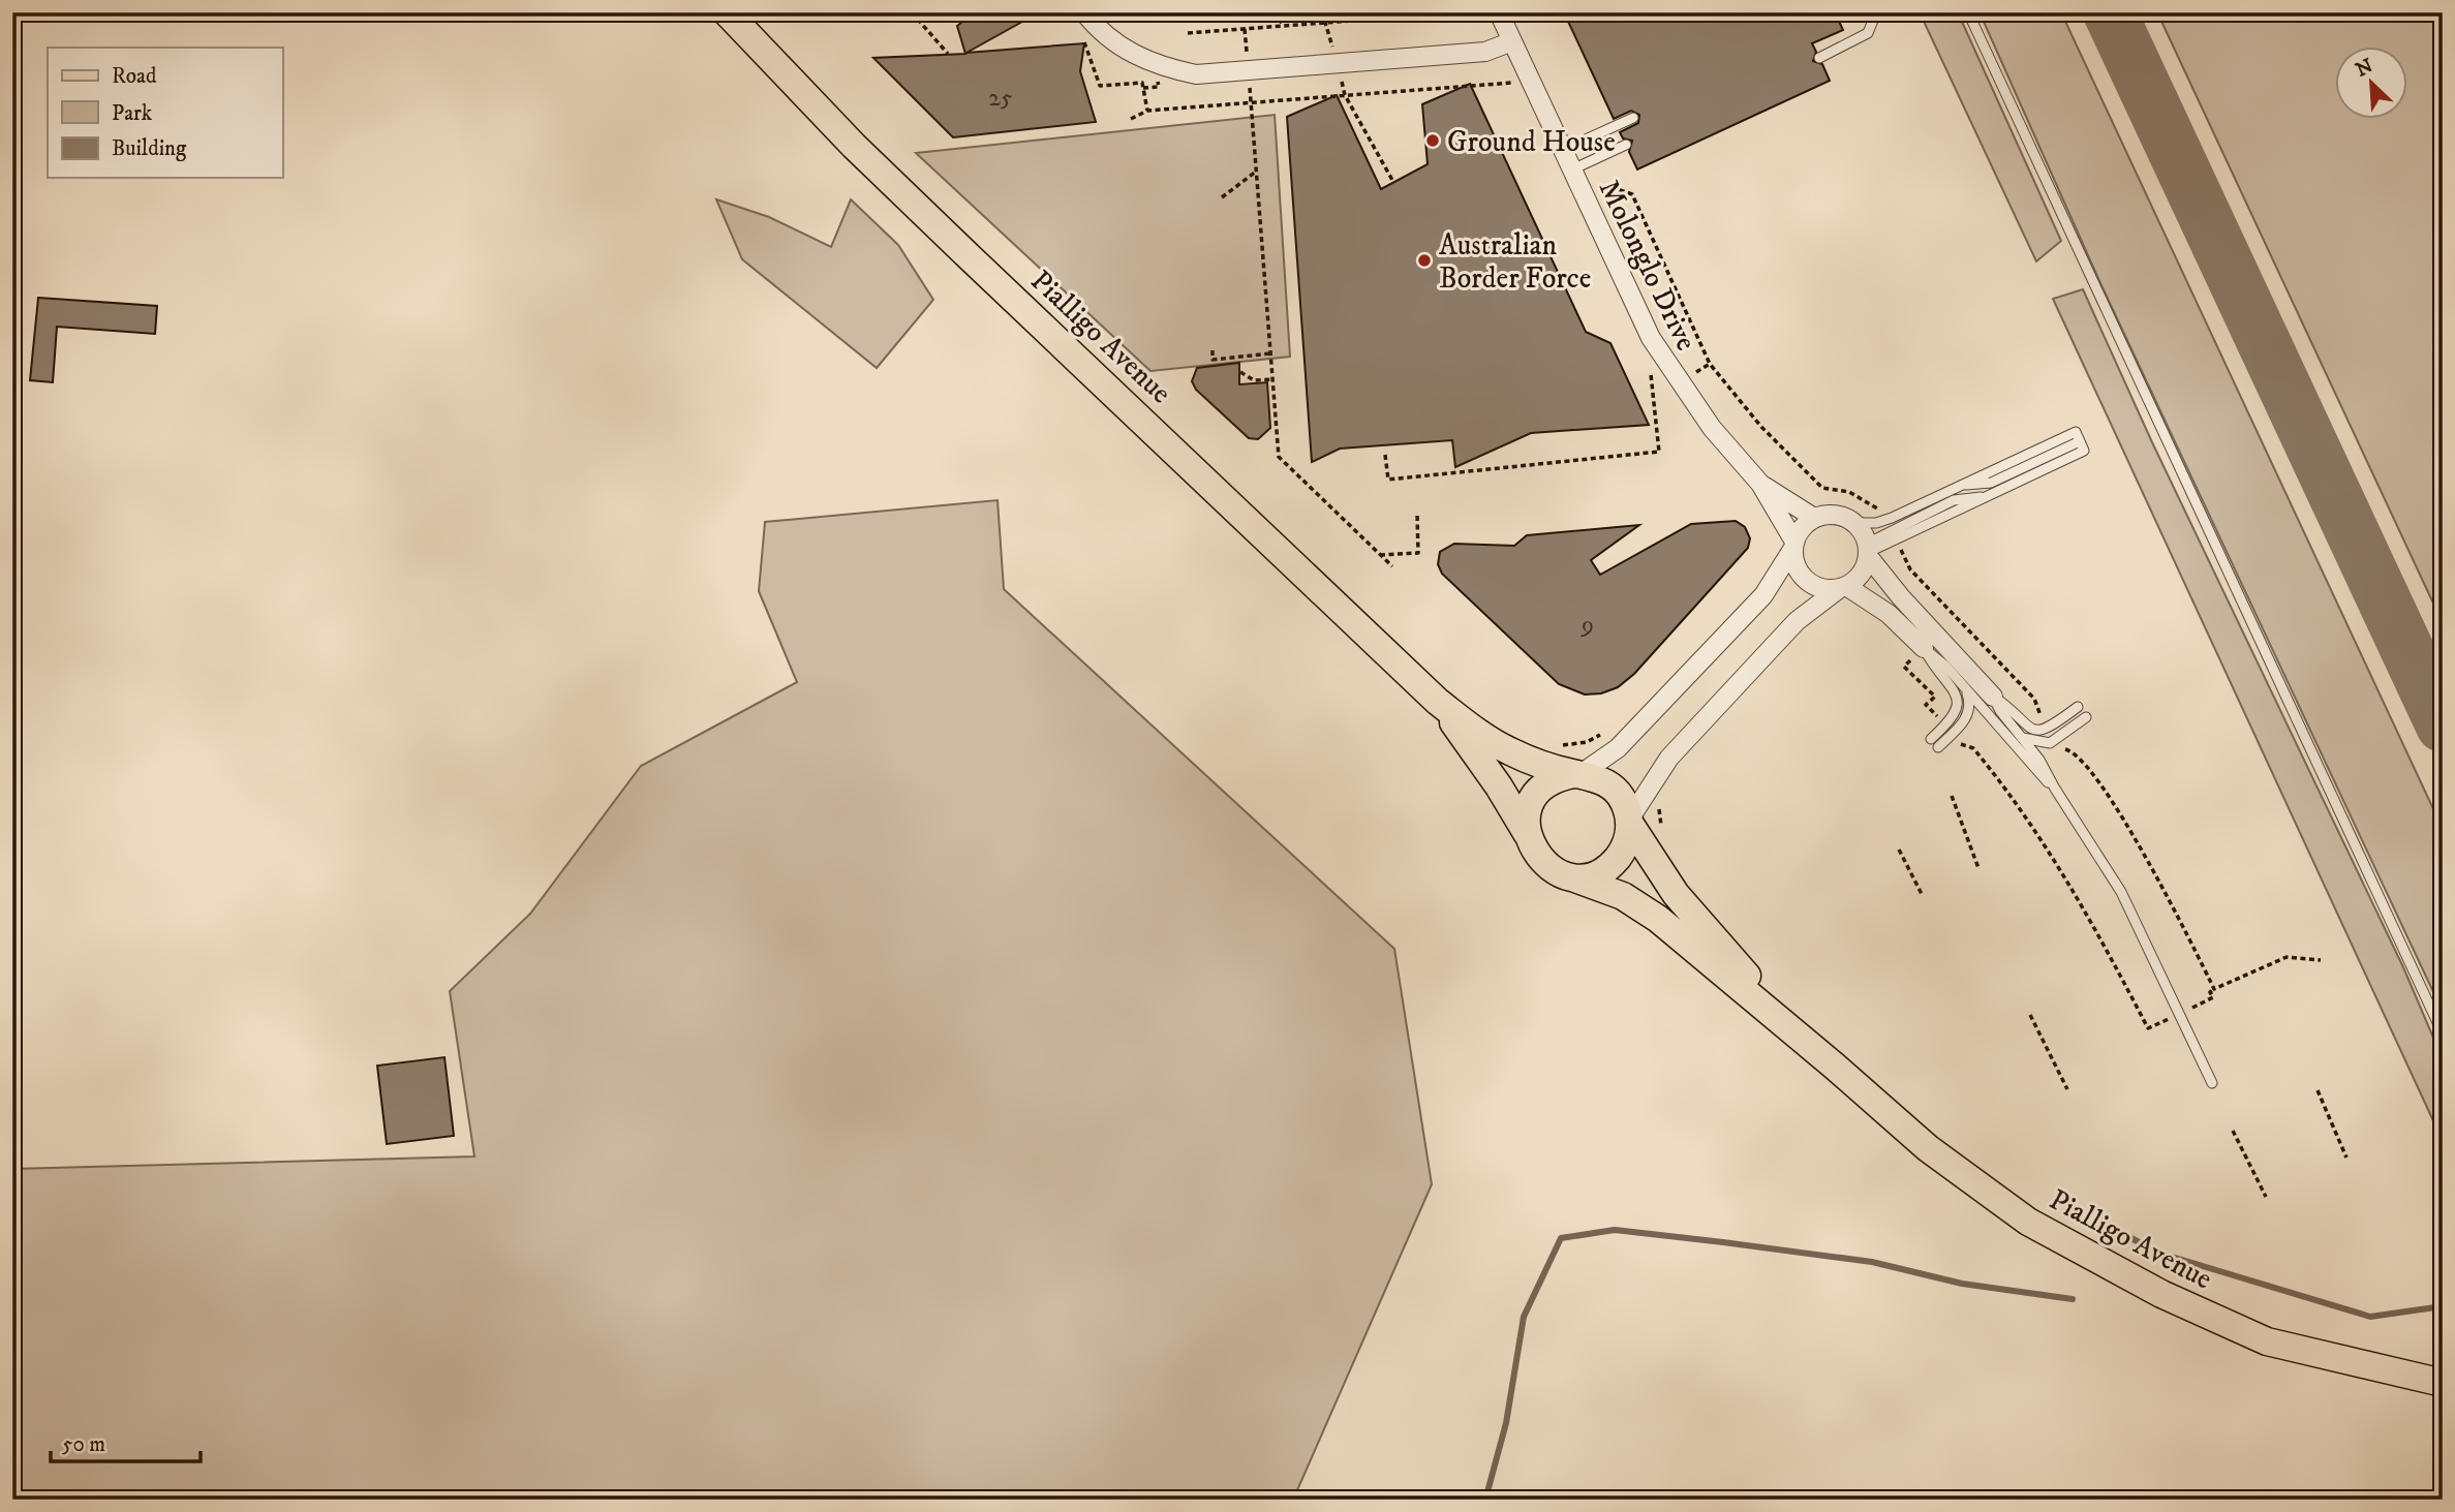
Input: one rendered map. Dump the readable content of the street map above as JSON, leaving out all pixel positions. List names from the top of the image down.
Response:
{
  "streets": {
    "main road": ["Pialligo Avenue"],
    "street": ["Molonglo Drive"]
  },
  "places": ["Ground House", "Australian Border Force"],
  "house_numbers": ["25", "9"],
  "legend": ["Road", "Park", "Building"],
  "scale_bar": "50 m",
  "north": "top left"
}
